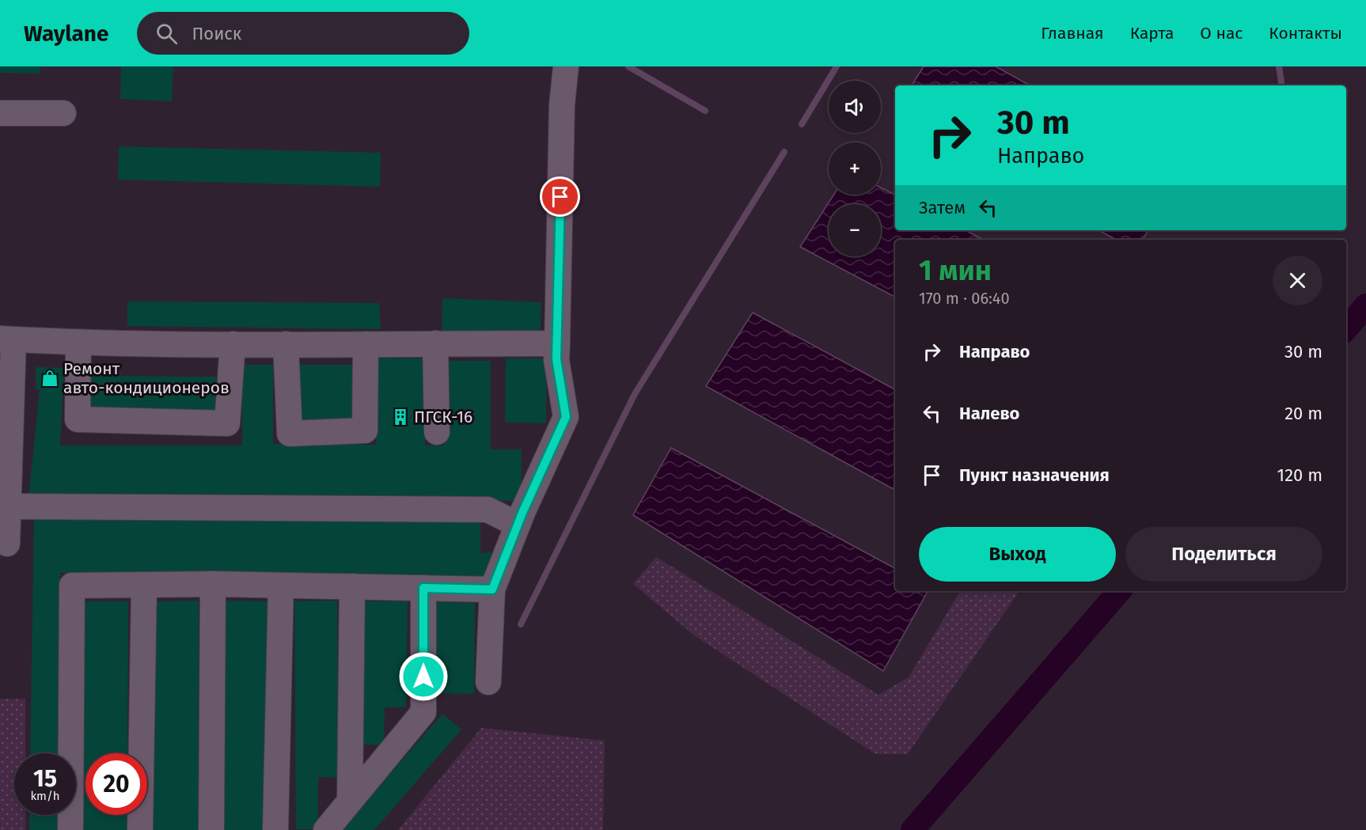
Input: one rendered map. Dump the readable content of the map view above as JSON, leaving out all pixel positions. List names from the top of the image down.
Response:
{
  "places": {
    "shop": ["Ремонт авто-кондиционеров"],
    "building": ["ПГСК-16"]
  },
  "page": {
    "header": "Waylane",
    "search": "Поиск",
    "nav": [
      "Главная",
      "Карта",
      "О нас",
      "Контакты"
    ],
    "map_buttons": ["+", "−"],
    "turn": ["30 m", "Направо"],
    "then": "Затем",
    "heading": ["1 мин", "170 m · 06:40"],
    "list": [
      {
        "name": "Направо",
        "value": "30 m"
      },
      {
        "name": "Налево",
        "value": "20 m"
      },
      {
        "name": "Пункт назначения",
        "value": "120 m"
      }
    ],
    "buttons": ["Выход", "Поделиться"],
    "speed": "15 km/h",
    "limit": "20"
  }
}
